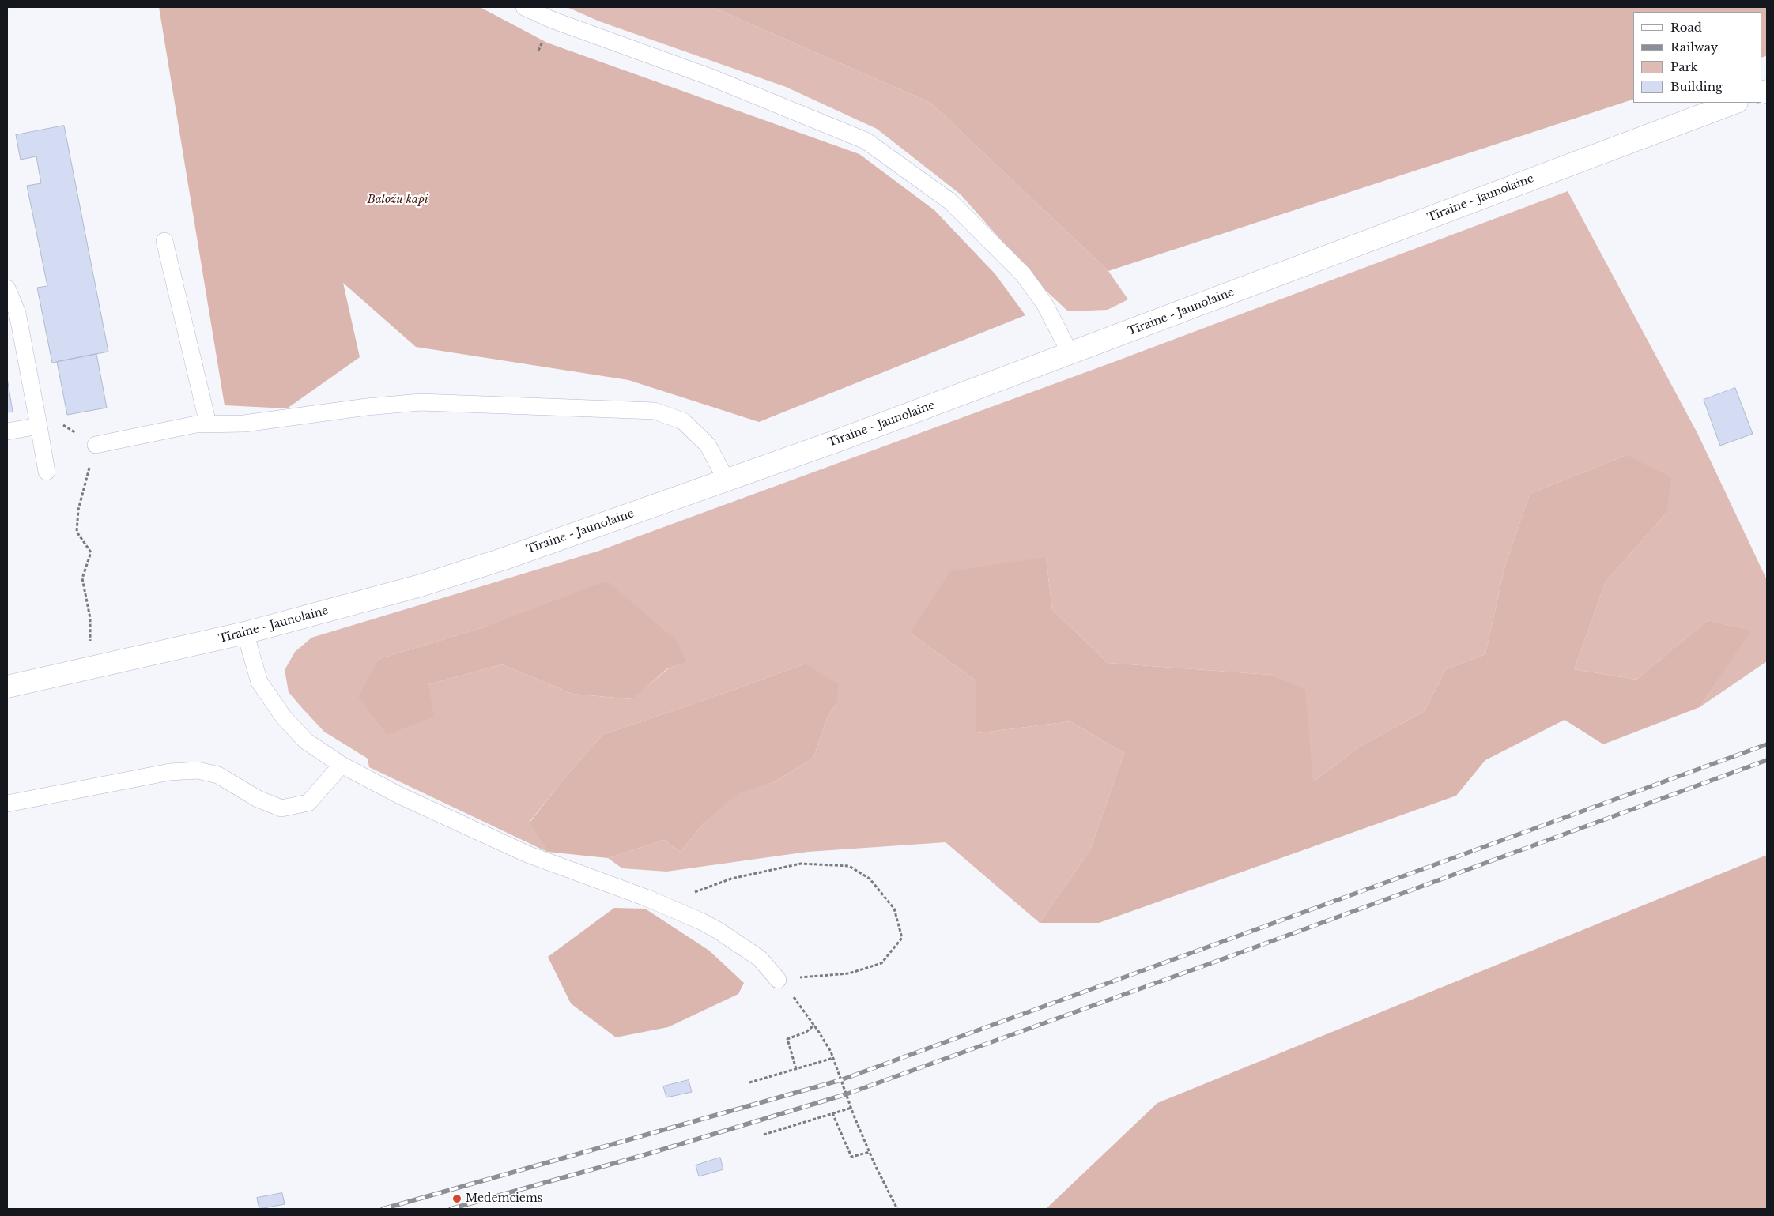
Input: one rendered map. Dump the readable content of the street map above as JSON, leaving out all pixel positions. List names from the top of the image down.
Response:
{
  "streets": {
    "main road": ["Tīraine - Jaunolaine"]
  },
  "parks": ["Baložu kapi"],
  "places": ["Medemciems"],
  "legend": [
    "Road",
    "Railway",
    "Park",
    "Building"
  ]
}
